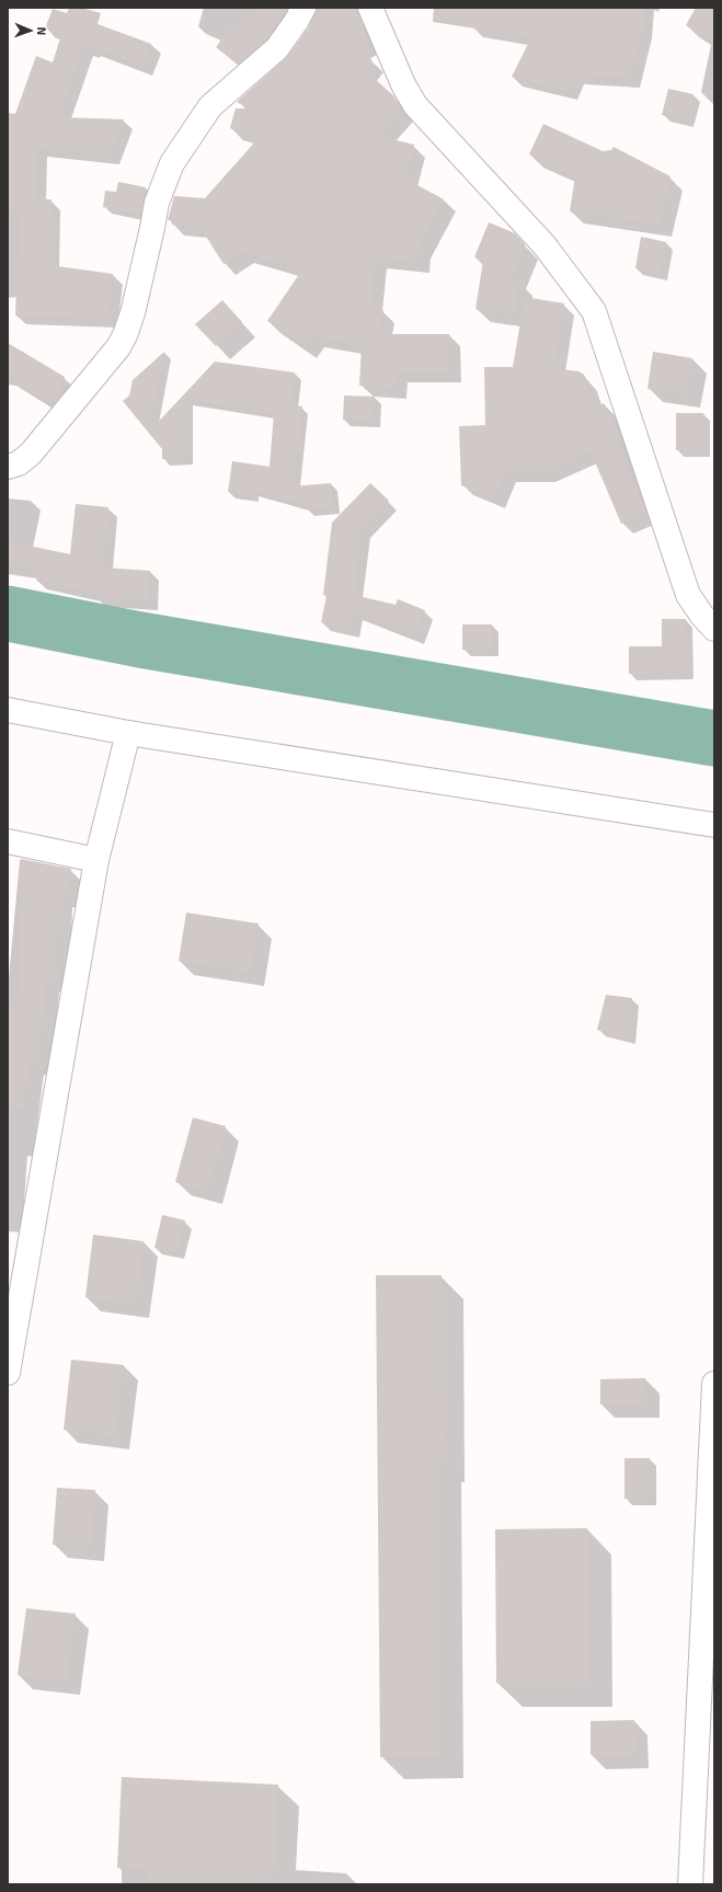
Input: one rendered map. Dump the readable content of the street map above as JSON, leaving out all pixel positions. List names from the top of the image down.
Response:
{
  "north": "right"
}
